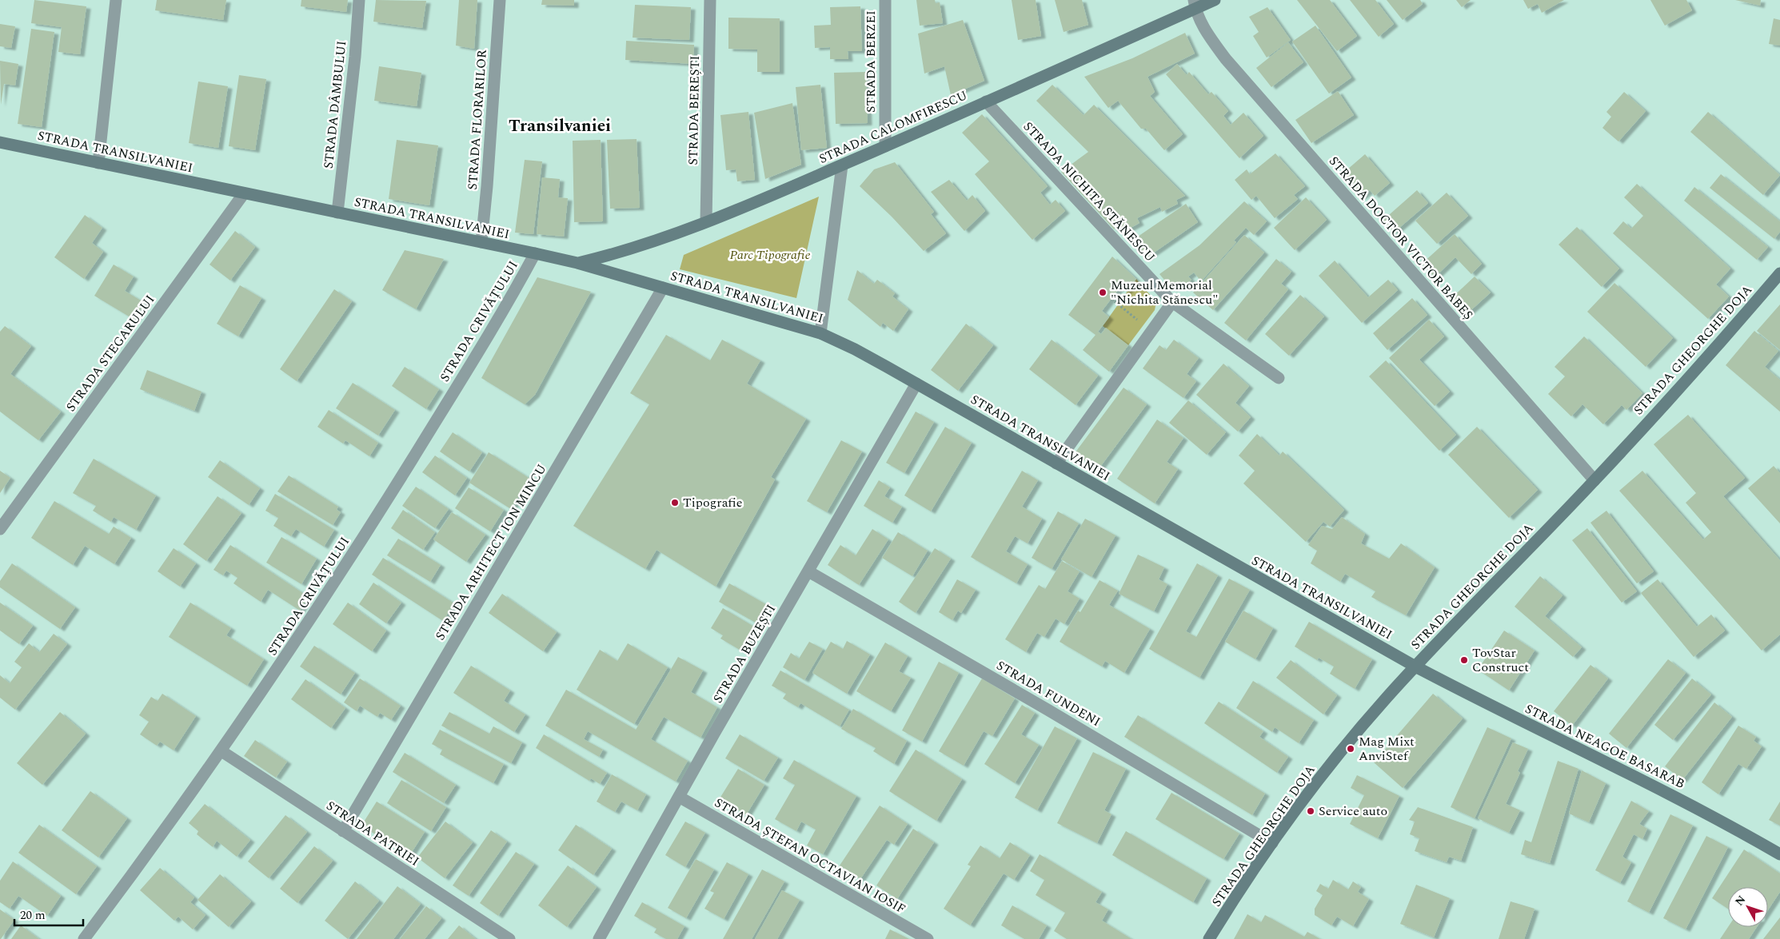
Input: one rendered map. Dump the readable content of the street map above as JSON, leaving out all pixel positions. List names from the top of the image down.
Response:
{
  "streets": {
    "main road": [
      "STRADA CALOMFIRESCU",
      "STRADA TRANSILVANIEI",
      "STRADA GHEORGHE DOJA",
      "STRADA NEAGOE BASARAB"
    ],
    "street": [
      "STRADA BERZEI",
      "STRADA DÂMBULUI",
      "STRADA BEREȘTI",
      "STRADA FLORARILOR",
      "STRADA NICHITA STĂNESCU",
      "STRADA DOCTOR VICTOR BABEȘ",
      "STRADA CRIVĂȚULUI",
      "STRADA STEGARULUI",
      "STRADA ARHITECT ION MINCU",
      "STRADA BUZEȘTI",
      "STRADA FUNDENI",
      "STRADA PATRIEI",
      "STRADA ȘTEFAN OCTAVIAN IOSIF"
    ]
  },
  "crossings": [
    ["STRADA BERZEI", "STRADA CALOMFIRESCU"],
    ["STRADA DÂMBULUI", "STRADA TRANSILVANIEI"],
    ["STRADA BEREȘTI", "STRADA CALOMFIRESCU"],
    ["STRADA FLORARILOR", "STRADA TRANSILVANIEI"],
    ["STRADA CALOMFIRESCU", "STRADA TRANSILVANIEI"],
    ["STRADA CALOMFIRESCU", "STRADA NICHITA STĂNESCU"],
    ["STRADA CALOMFIRESCU", "STRADA DOCTOR VICTOR BABEȘ"],
    ["STRADA TRANSILVANIEI", "STRADA CRIVĂȚULUI"],
    ["STRADA TRANSILVANIEI", "STRADA GHEORGHE DOJA"],
    ["STRADA TRANSILVANIEI", "STRADA STEGARULUI"],
    ["STRADA TRANSILVANIEI", "STRADA ARHITECT ION MINCU"],
    ["STRADA TRANSILVANIEI", "STRADA BUZEȘTI"],
    ["STRADA TRANSILVANIEI", "STRADA NEAGOE BASARAB"],
    ["STRADA DOCTOR VICTOR BABEȘ", "STRADA GHEORGHE DOJA"],
    ["STRADA CRIVĂȚULUI", "STRADA PATRIEI"],
    ["STRADA GHEORGHE DOJA", "STRADA FUNDENI"],
    ["STRADA GHEORGHE DOJA", "STRADA NEAGOE BASARAB"],
    ["STRADA ARHITECT ION MINCU", "STRADA PATRIEI"],
    ["STRADA BUZEȘTI", "STRADA FUNDENI"],
    ["STRADA BUZEȘTI", "STRADA ȘTEFAN OCTAVIAN IOSIF"]
  ],
  "districts": ["Transilvaniei"],
  "parks": ["Parc Tipografie"],
  "places": [
    "Muzeul Memorial \"Nichita Stănescu\"",
    "Tipografie",
    "TovStar Construct",
    "Mag Mixt AnviStef",
    "Service auto"
  ],
  "scale_bar": "20 m",
  "north": "top left"
}
